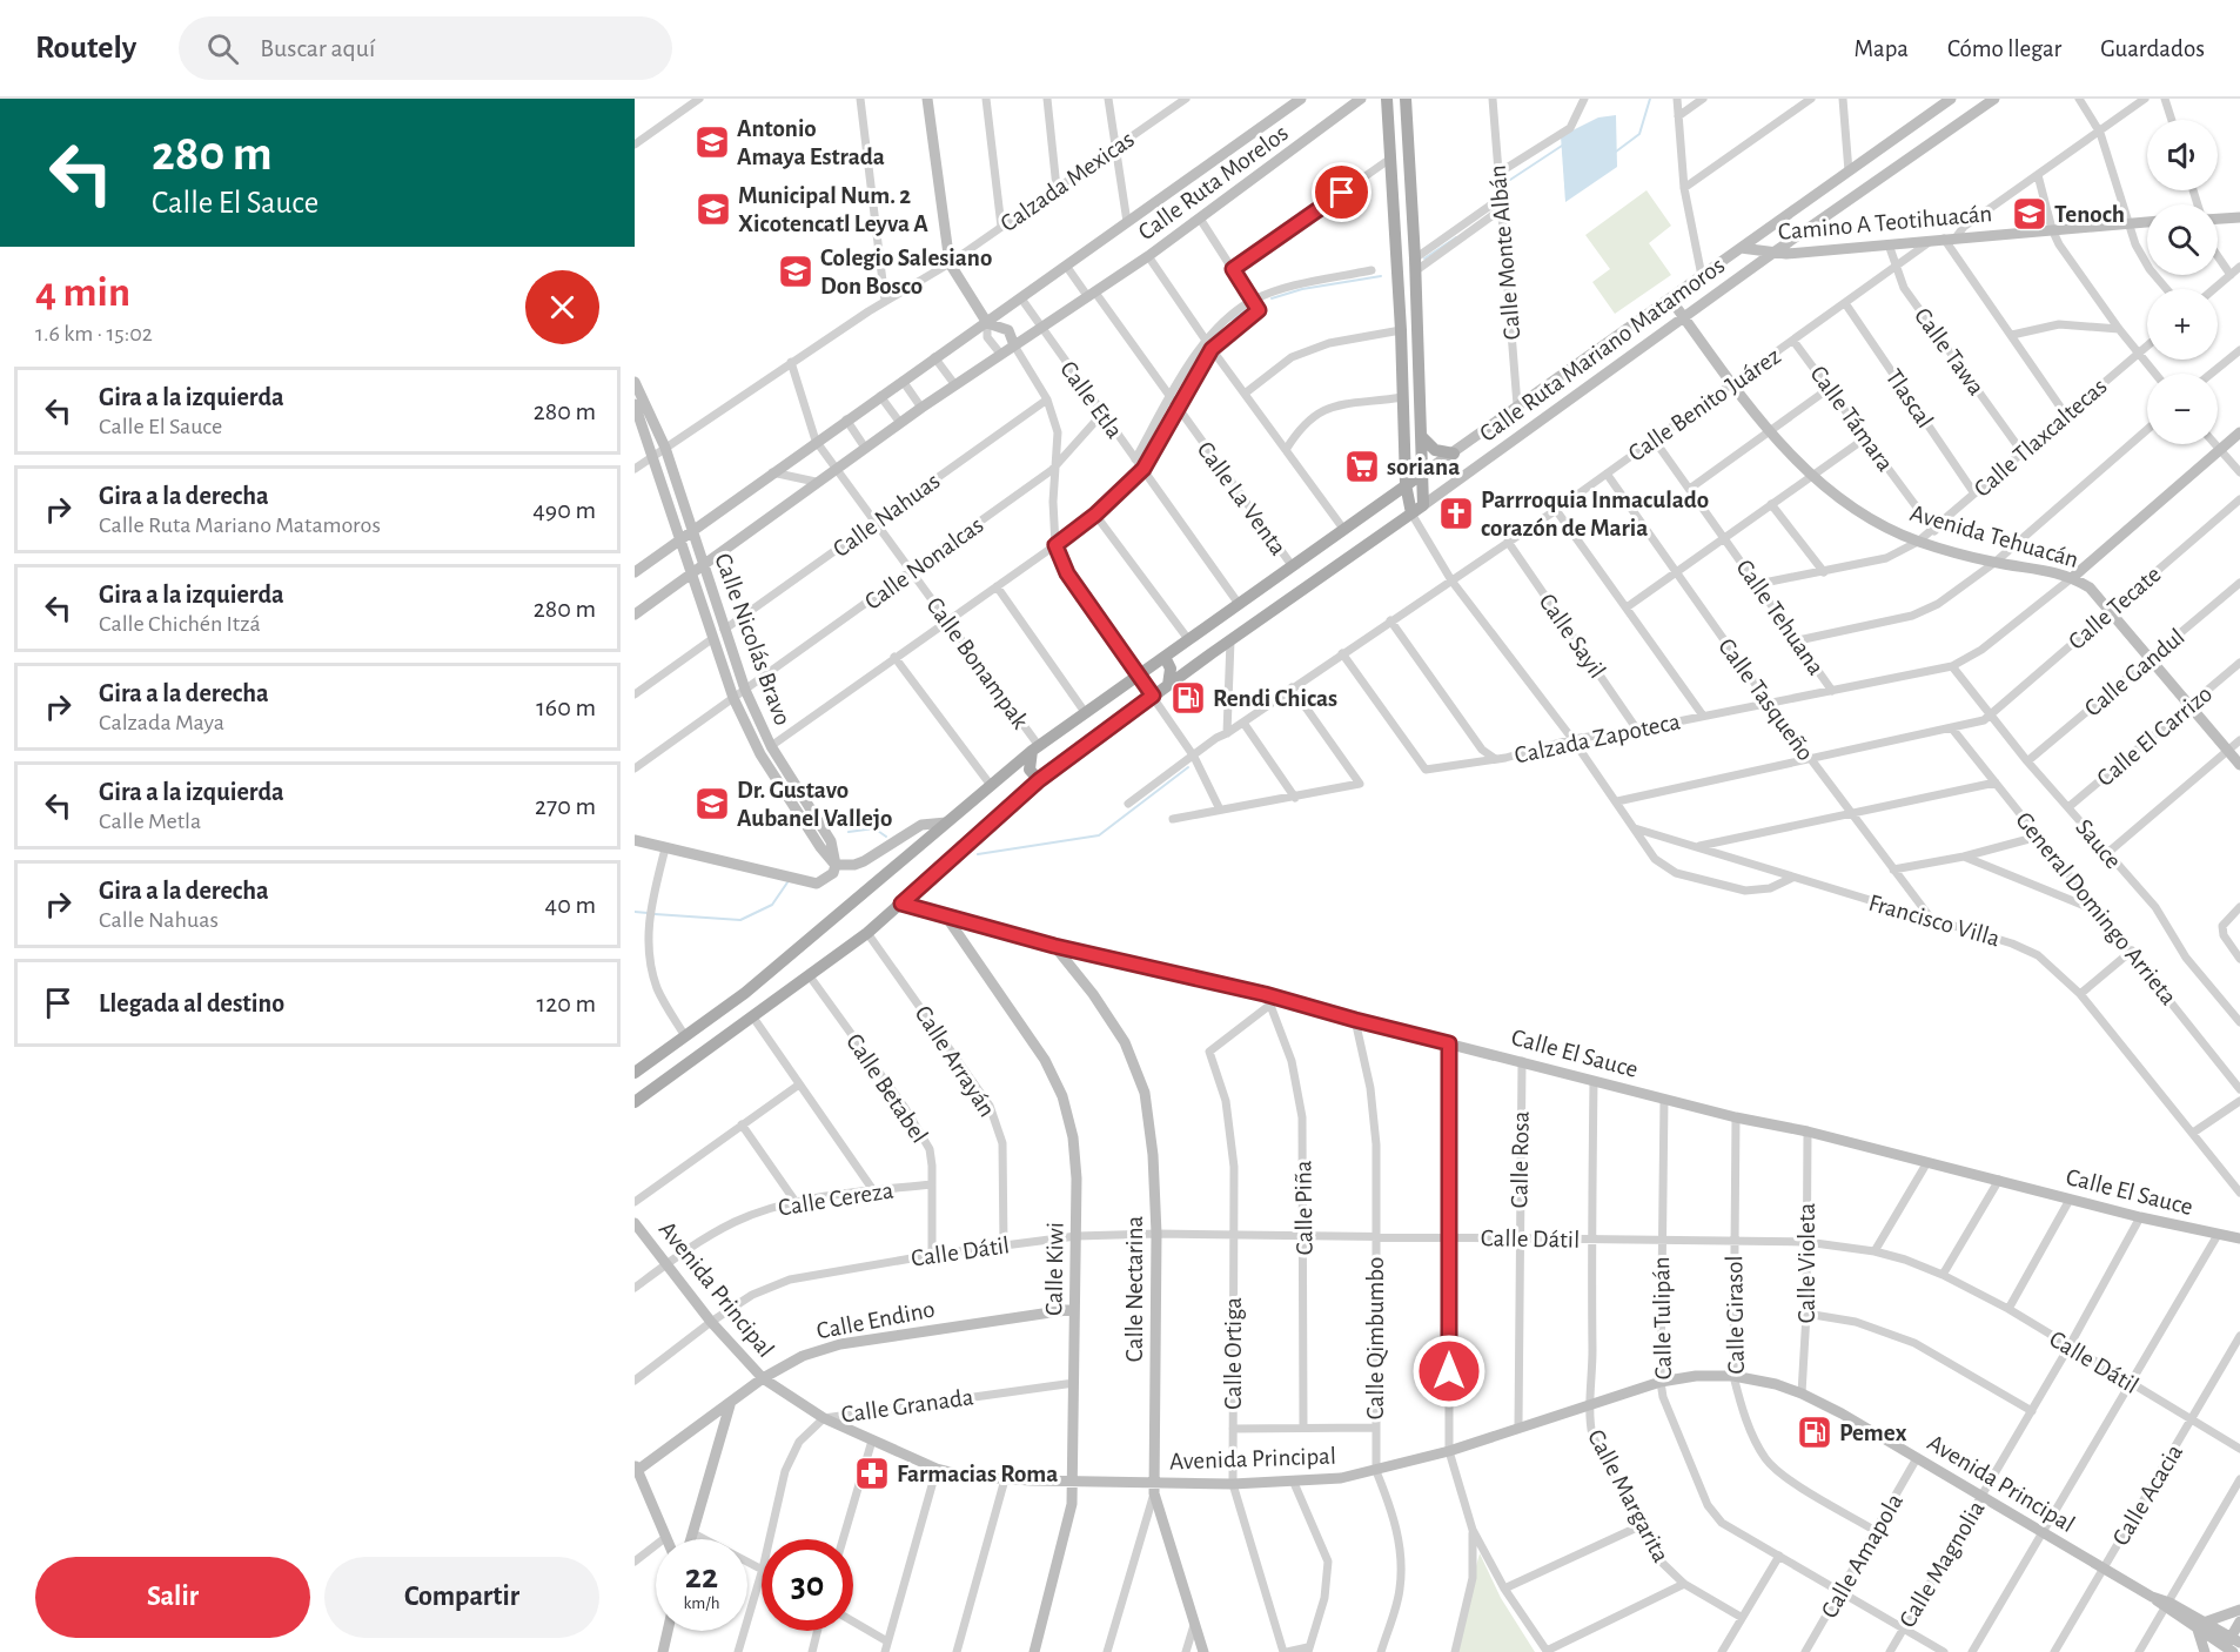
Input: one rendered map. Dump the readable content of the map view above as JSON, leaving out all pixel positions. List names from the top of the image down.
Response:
{
  "streets": {
    "main road": ["Calle Ruta Mariano Matamoros"],
    "street": [
      "Calzada Mexicas",
      "Calle Ruta Morelos",
      "Camino A Teotihuacán",
      "Calle Monte Albán",
      "Calle Tawa",
      "Tlascal",
      "Calle Etla",
      "Calle Benito Juárez",
      "Calle Támara",
      "Calle Tlaxcaltecas",
      "Calle La Venta",
      "Calle Nahuas",
      "Avenida Tehuacán",
      "Calle Nonalcas",
      "Calle Tecate",
      "Calle Tehuana",
      "Calle Sayil",
      "Calle Nicolás Bravo",
      "Calle Bonampak",
      "Calle Gandul",
      "Calle Tasqueño",
      "Calle El Carrizo",
      "Calzada Zapoteca",
      "Sauce",
      "General Domingo Arrieta",
      "Francisco Villa",
      "Calle El Sauce",
      "Calle Arrayán",
      "Calle Betabel",
      "Calle Rosa",
      "Calle Cereza",
      "Calle Piña",
      "Calle Dátil",
      "Calle Violeta",
      "Calle Kiwi",
      "Avenida Principal",
      "Calle Nectarina",
      "Calle Girasol",
      "Calle Tulipán",
      "Calle Endino",
      "Calle Qimbumbo",
      "Calle Ortiga",
      "Calle Granada",
      "Calle Acacia",
      "Calle Margarita",
      "Calle Amapola",
      "Calle Magnolia"
    ]
  },
  "crossings": [
    ["Calzada Mexicas", "Calle Nicolás Bravo"],
    ["Calzada Mexicas", "Calle Bonampak"],
    ["Calle Ruta Morelos", "Calle Etla"],
    ["Calle Ruta Morelos", "Calle La Venta"],
    ["Calle Ruta Morelos", "Calle Nicolás Bravo"],
    ["Calle Ruta Morelos", "Calle Bonampak"],
    ["Camino A Teotihuacán", "Calle Ruta Mariano Matamoros"],
    ["Camino A Teotihuacán", "Calle Tawa"],
    ["Camino A Teotihuacán", "Calle Benito Juárez"],
    ["Calle Monte Albán", "Calle Ruta Mariano Matamoros"],
    ["Calle Ruta Mariano Matamoros", "Calle Etla"],
    ["Calle Ruta Mariano Matamoros", "Calle La Venta"],
    ["Calle Ruta Mariano Matamoros", "Avenida Tehuacán"],
    ["Calle Ruta Mariano Matamoros", "Calle Bonampak"],
    ["Calle Ruta Mariano Matamoros", "Calle El Sauce"],
    ["Calle Ruta Mariano Matamoros", "Calle Arrayán"],
    ["Calle Ruta Mariano Matamoros", "Calle Betabel"],
    ["Calle Tawa", "Calle Benito Juárez"],
    ["Calle Tawa", "Calle Tlaxcaltecas"],
    ["Tlascal", "Calle Benito Juárez"],
    ["Tlascal", "Calle Tlaxcaltecas"],
    ["Calle Etla", "Calle Nonalcas"],
    ["Calle Benito Juárez", "Calle Támara"],
    ["Calle Benito Juárez", "Avenida Tehuacán"],
    ["Calle Benito Juárez", "Calle Tehuana"],
    ["Calle Benito Juárez", "Calle Sayil"],
    ["Calle Benito Juárez", "Calle Tasqueño"],
    ["Calle Benito Juárez", "Calzada Zapoteca"],
    ["Calle Támara", "Calle Tlaxcaltecas"],
    ["Calle Tlaxcaltecas", "Avenida Tehuacán"],
    ["Calle Tlaxcaltecas", "Calle Tehuana"],
    ["Calle Nahuas", "Calle Nicolás Bravo"],
    ["Calle Nahuas", "Calle Bonampak"],
    ["Avenida Tehuacán", "Calle Tecate"],
    ["Avenida Tehuacán", "Calle Gandul"],
    ["Avenida Tehuacán", "Calle El Carrizo"],
    ["Avenida Tehuacán", "Calzada Zapoteca"],
    ["Calle Nonalcas", "Calle Nicolás Bravo"],
    ["Calle Nonalcas", "Calle Bonampak"],
    ["Calle Tecate", "Sauce"],
    ["Calle Tehuana", "Calzada Zapoteca"],
    ["Calle Sayil", "Calzada Zapoteca"],
    ["Calle Gandul", "Sauce"],
    ["Calle Tasqueño", "Calzada Zapoteca"],
    ["Calle Tasqueño", "Francisco Villa"],
    ["Calle El Carrizo", "Sauce"],
    ["Calzada Zapoteca", "Sauce"],
    ["Calle El Sauce", "Calle Rosa"],
    ["Calle El Sauce", "Calle Piña"],
    ["Calle El Sauce", "Calle Violeta"],
    ["Calle El Sauce", "Calle Kiwi"],
    ["Calle El Sauce", "Calle Nectarina"],
    ["Calle El Sauce", "Calle Girasol"],
    ["Calle El Sauce", "Calle Tulipán"],
    ["Calle El Sauce", "Calle Qimbumbo"],
    ["Calle El Sauce", "Calle Ortiga"],
    ["Calle El Sauce", "Calle Margarita"],
    ["Calle El Sauce", "Calle Magnolia"],
    ["Calle Arrayán", "Calle Dátil"],
    ["Calle Betabel", "Calle Cereza"],
    ["Calle Betabel", "Calle Dátil"],
    ["Calle Rosa", "Calle Dátil"],
    ["Calle Rosa", "Avenida Principal"],
    ["Calle Cereza", "Avenida Principal"],
    ["Calle Piña", "Calle Dátil"],
    ["Calle Piña", "Calle Ortiga"],
    ["Calle Dátil", "Calle Violeta"],
    ["Calle Dátil", "Calle Kiwi"],
    ["Calle Dátil", "Avenida Principal"],
    ["Calle Dátil", "Calle Nectarina"],
    ["Calle Dátil", "Calle Girasol"],
    ["Calle Dátil", "Calle Tulipán"],
    ["Calle Dátil", "Calle Qimbumbo"],
    ["Calle Dátil", "Calle Ortiga"],
    ["Calle Dátil", "Calle Acacia"],
    ["Calle Dátil", "Calle Margarita"],
    ["Calle Dátil", "Calle Magnolia"],
    ["Calle Violeta", "Avenida Principal"],
    ["Calle Kiwi", "Avenida Principal"],
    ["Calle Kiwi", "Calle Endino"],
    ["Calle Kiwi", "Calle Granada"],
    ["Avenida Principal", "Calle Nectarina"],
    ["Avenida Principal", "Calle Girasol"],
    ["Avenida Principal", "Calle Tulipán"],
    ["Avenida Principal", "Calle Endino"],
    ["Avenida Principal", "Calle Qimbumbo"],
    ["Avenida Principal", "Calle Ortiga"],
    ["Avenida Principal", "Calle Granada"],
    ["Avenida Principal", "Calle Acacia"],
    ["Avenida Principal", "Calle Margarita"],
    ["Avenida Principal", "Calle Amapola"],
    ["Avenida Principal", "Calle Magnolia"],
    ["Calle Girasol", "Calle Amapola"],
    ["Calle Tulipán", "Calle Amapola"],
    ["Calle Tulipán", "Calle Magnolia"]
  ],
  "places": {
    "school or university": [
      "Antonio Amaya Estrada",
      "Municipal Num. 2 Xicotencatl Leyva A",
      "Tenoch",
      "Colegio Salesiano Don Bosco",
      "Dr. Gustavo Aubanel Vallejo"
    ],
    "supermarket": ["soriana"],
    "church": ["Parrroquia Inmaculado corazón de Maria"],
    "fuel station": ["Rendi Chicas", "Pemex"],
    "pharmacy": ["Farmacias Roma"]
  },
  "page": {
    "header": "Routely",
    "search": "Buscar aquí",
    "nav": ["Mapa", "Cómo llegar", "Guardados"],
    "turn": ["280 m", "Calle El Sauce"],
    "map_buttons": ["+", "−"],
    "heading": ["4 min", "1.6 km · 15:02"],
    "list": [
      {
        "name": "Gira a la izquierda",
        "note": "Calle El Sauce",
        "value": "280 m"
      },
      {
        "name": "Gira a la derecha",
        "note": "Calle Ruta Mariano Matamoros",
        "value": "490 m"
      },
      {
        "name": "Gira a la izquierda",
        "note": "Calle Chichén Itzá",
        "value": "280 m"
      },
      {
        "name": "Gira a la derecha",
        "note": "Calzada Maya",
        "value": "160 m"
      },
      {
        "name": "Gira a la izquierda",
        "note": "Calle Metla",
        "value": "270 m"
      },
      {
        "name": "Gira a la derecha",
        "note": "Calle Nahuas",
        "value": "40 m"
      },
      {
        "name": "Llegada al destino",
        "value": "120 m"
      }
    ],
    "speed": "22 km/h",
    "limit": "30",
    "buttons": ["Salir", "Compartir"]
  }
}
